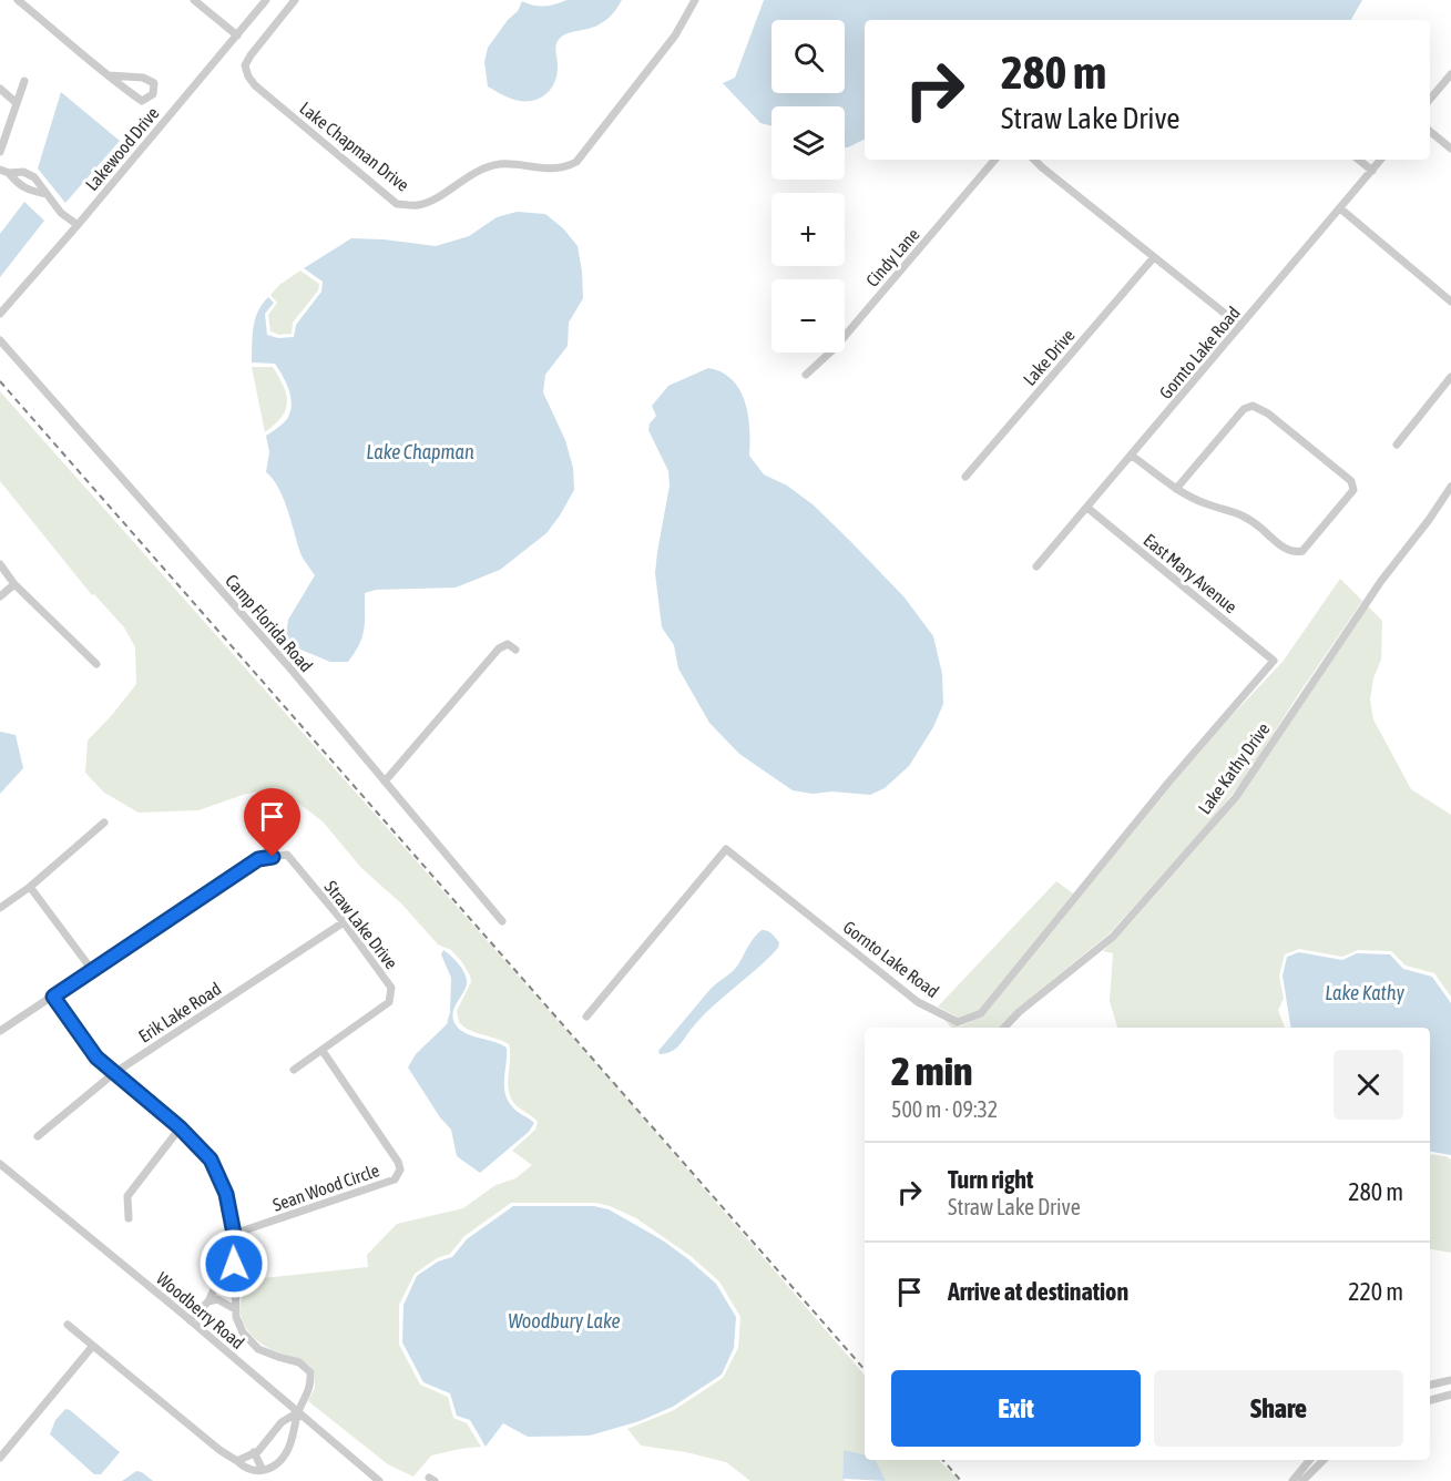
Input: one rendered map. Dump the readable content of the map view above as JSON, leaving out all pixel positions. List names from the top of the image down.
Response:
{
  "streets": {
    "street": [
      "Lake Chapman Drive",
      "Lakewood Drive",
      "Cindy Lane",
      "Gornto Lake Road",
      "Lake Drive",
      "East Mary Avenue",
      "Camp Florida Road",
      "Lake Kathy Drive",
      "Straw Lake Drive",
      "Erik Lake Road",
      "Sean Wood Circle",
      "Woodberry Road"
    ]
  },
  "crossings": [
    ["Gornto Lake Road", "East Mary Avenue"],
    ["Straw Lake Drive", "Erik Lake Road"],
    ["Straw Lake Drive", "Sean Wood Circle"]
  ],
  "water": ["Lake Chapman", "Lake Kathy", "Woodbury Lake"],
  "page": {
    "map_buttons": ["+", "−"],
    "turn": ["280 m", "Straw Lake Drive"],
    "heading": ["2 min", "500 m · 09:32"],
    "list": [
      {
        "name": "Turn right",
        "note": "Straw Lake Drive",
        "value": "280 m"
      },
      {
        "name": "Arrive at destination",
        "value": "220 m"
      }
    ],
    "buttons": ["Exit", "Share"]
  }
}
